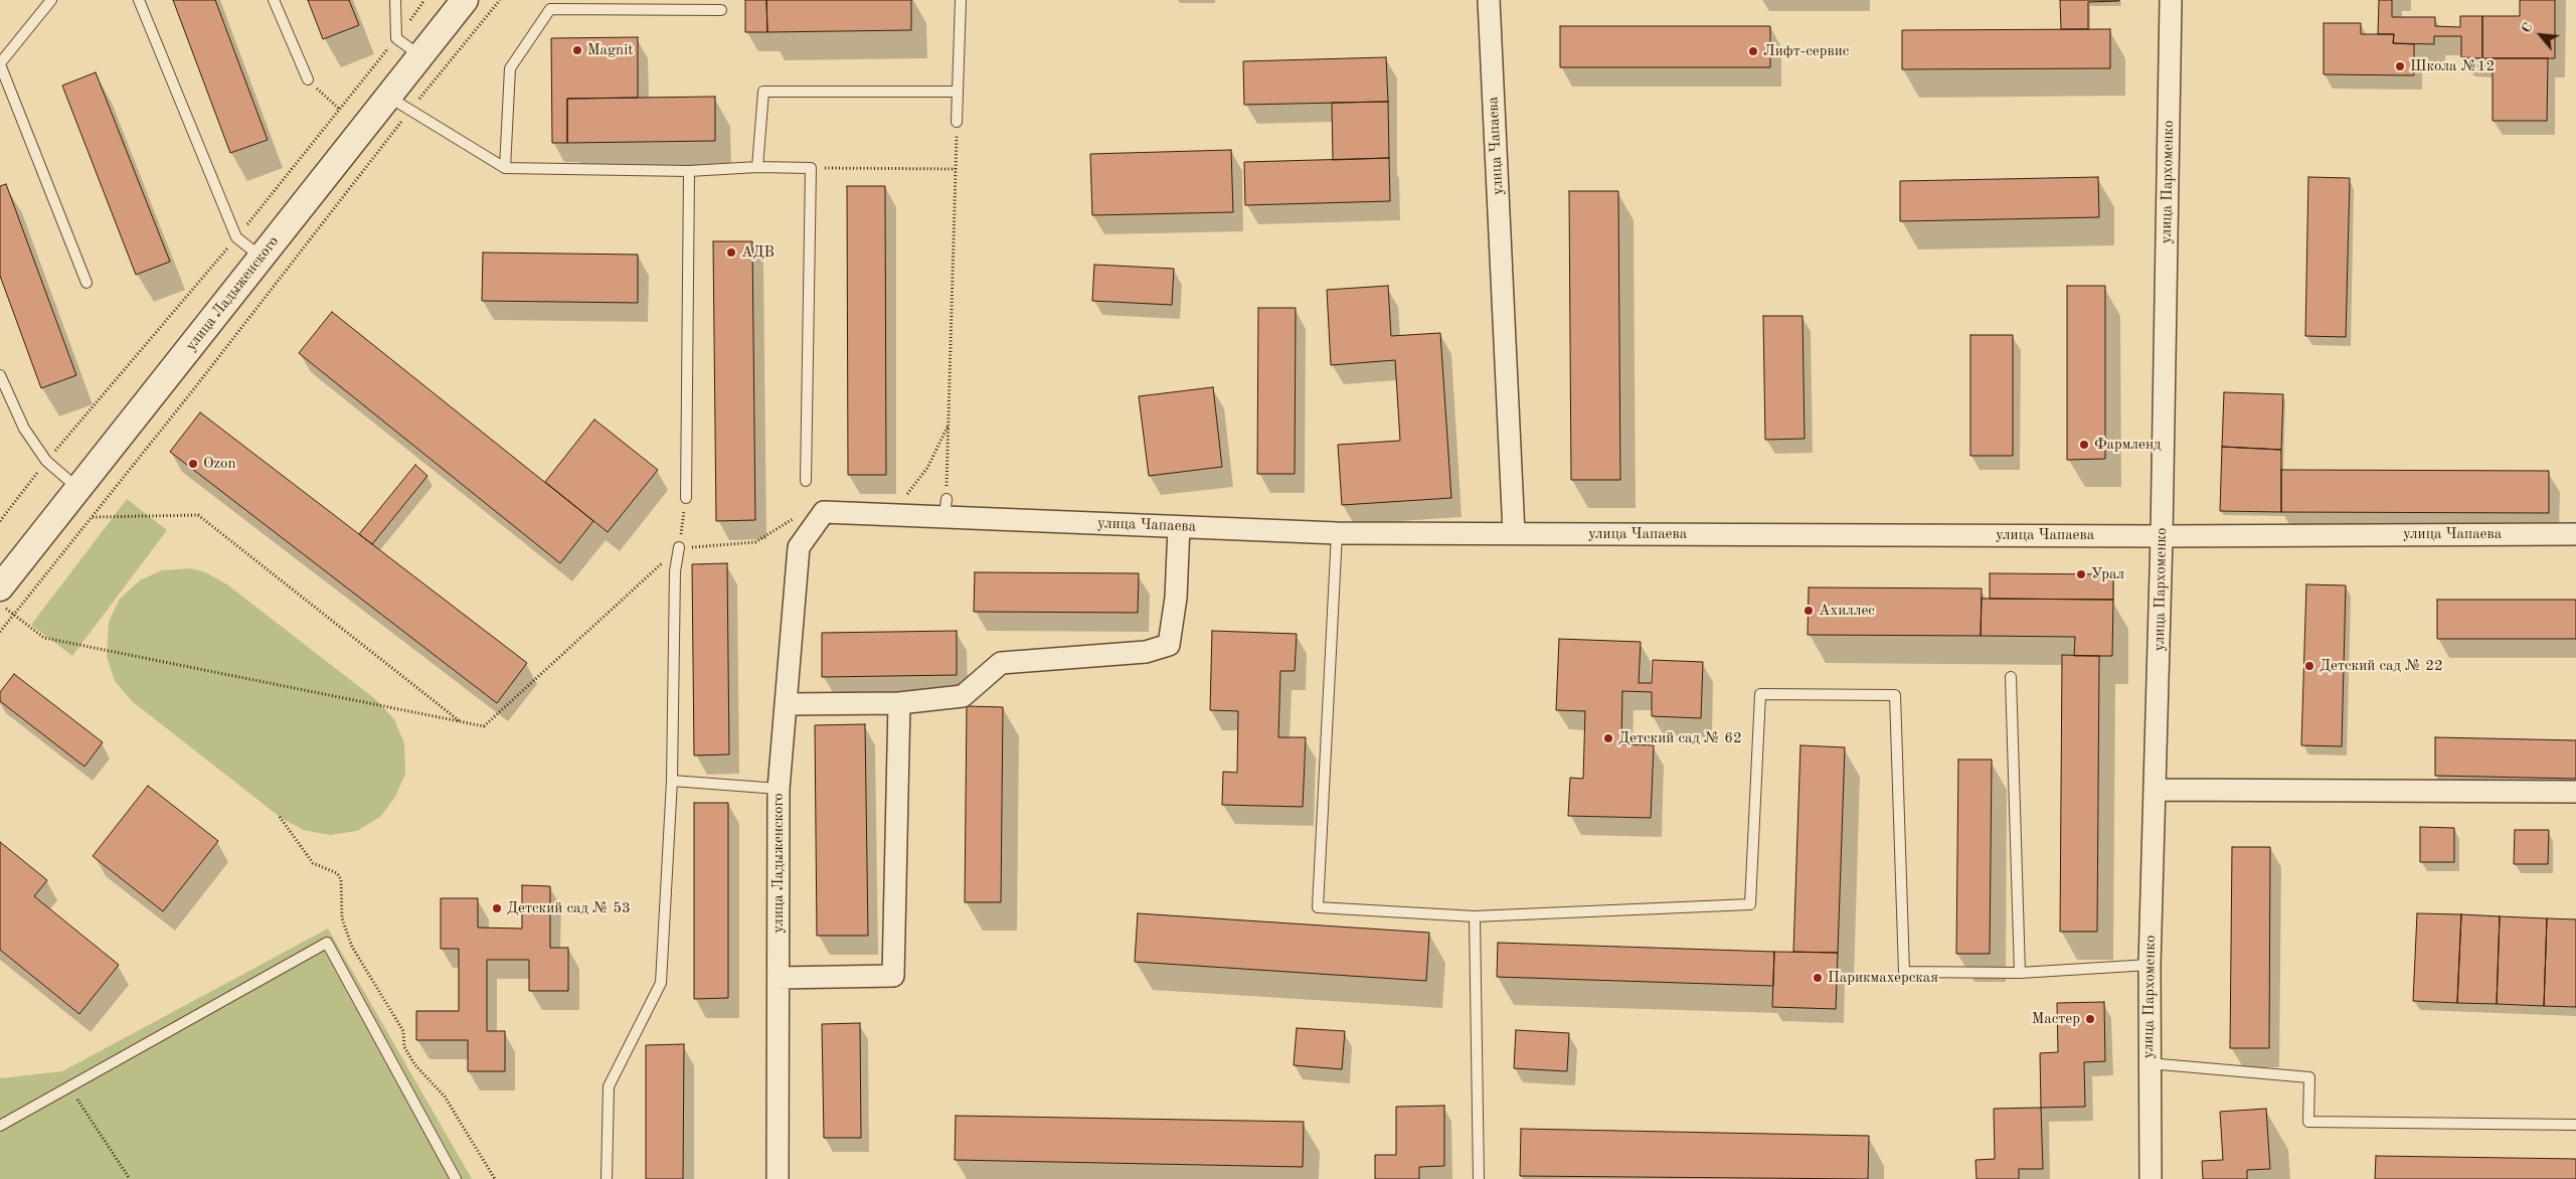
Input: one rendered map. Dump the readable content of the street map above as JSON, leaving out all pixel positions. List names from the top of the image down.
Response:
{
  "streets": {
    "street": ["улица Чапаева", "улица Пархоменко", "улица Ладыженского"]
  },
  "crossings": [
    ["улица Чапаева", "улица Пархоменко"],
    ["улица Чапаева", "улица Ладыженского"]
  ],
  "places": [
    "Magnit",
    "Лифт-сервис",
    "Школа №12",
    "АДВ",
    "Фармленд",
    "Ozon",
    "Урал",
    "Ахиллес",
    "Детский сад № 22",
    "Детский сад № 62",
    "Детский сад № 53",
    "Парикмахерская",
    "Мастер"
  ],
  "north": "top left"
}
